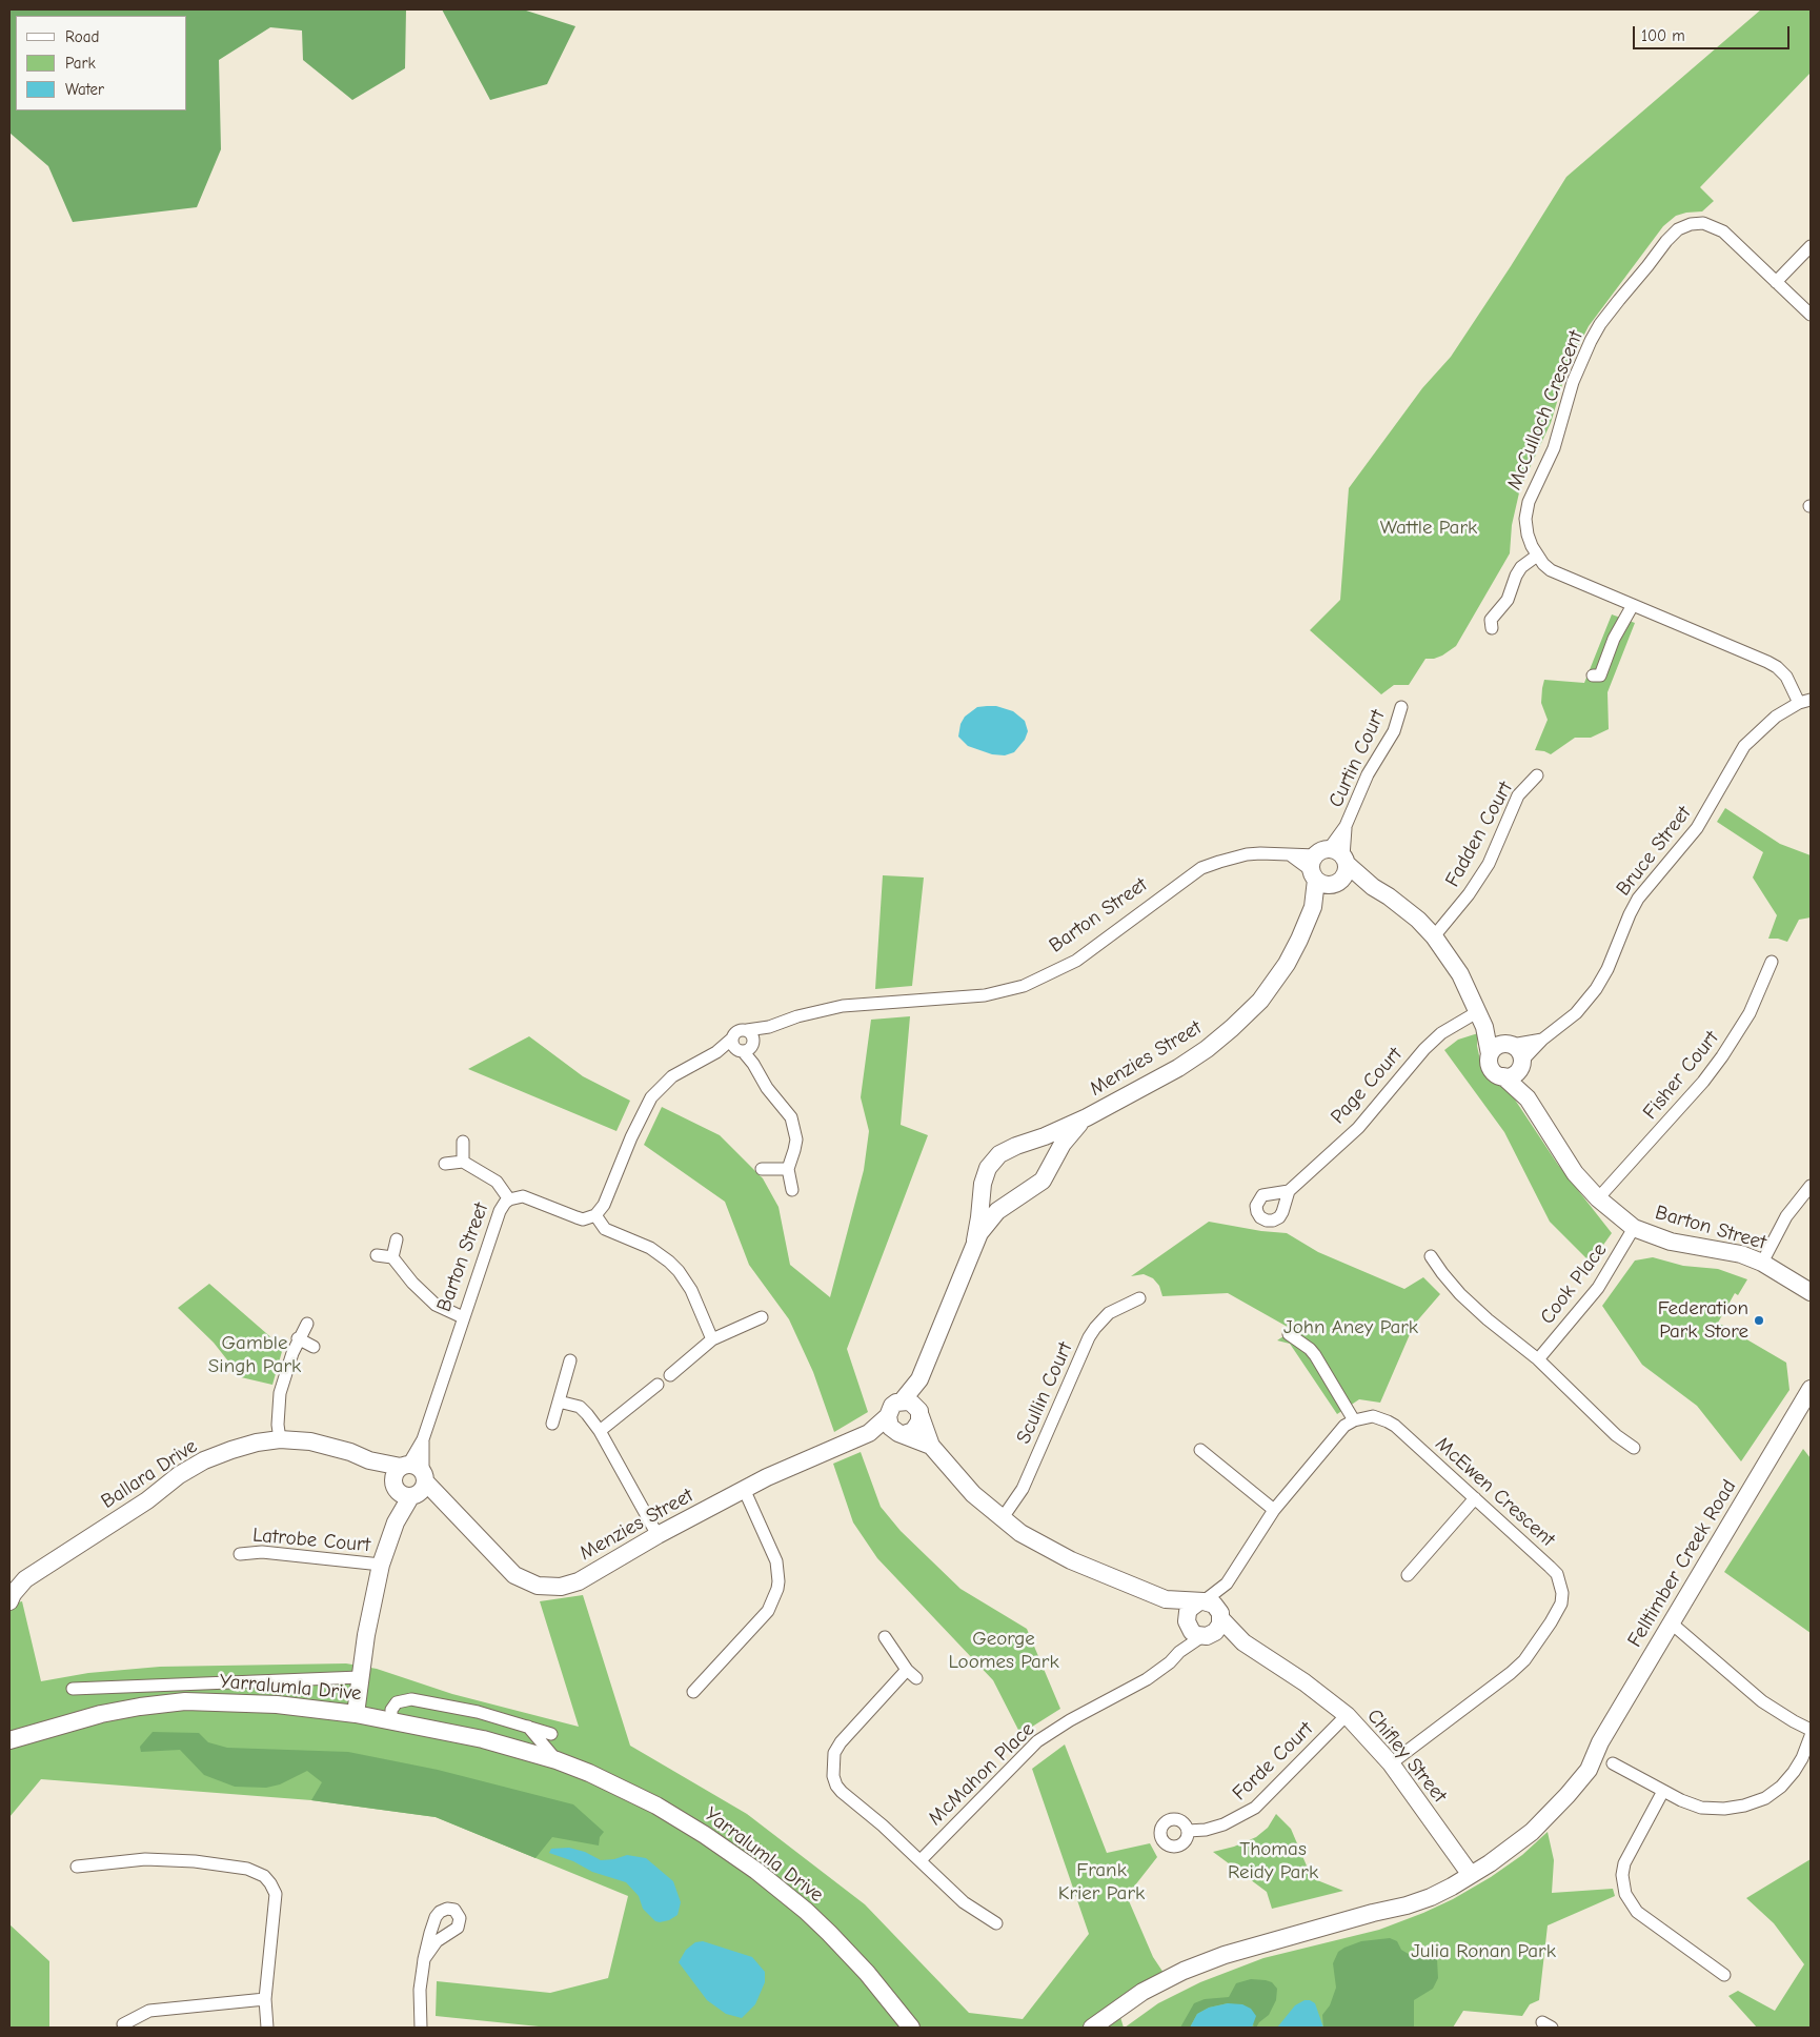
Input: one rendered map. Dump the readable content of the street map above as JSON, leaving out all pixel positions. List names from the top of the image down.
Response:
{
  "streets": {
    "street": [
      "McCulloch Crescent",
      "Curtin Court",
      "Fadden Court",
      "Bruce Street",
      "Barton Street",
      "Menzies Street",
      "Fisher Court",
      "Page Court",
      "Cook Place",
      "Scullin Court",
      "Ballara Drive",
      "McEwen Crescent",
      "Latrobe Court",
      "Felltimber Creek Road",
      "Yarralumla Drive",
      "Chifley Street",
      "Forde Court",
      "McMahon Place"
    ]
  },
  "crossings": [
    ["McCulloch Crescent", "Bruce Street"],
    ["Curtin Court", "Barton Street"],
    ["Curtin Court", "Menzies Street"],
    ["Bruce Street", "Barton Street"],
    ["Barton Street", "Menzies Street"],
    ["Barton Street", "Fisher Court"],
    ["Barton Street", "Cook Place"],
    ["Barton Street", "Ballara Drive"],
    ["Barton Street", "Latrobe Court"],
    ["Barton Street", "Yarralumla Drive"],
    ["Menzies Street", "Ballara Drive"],
    ["McEwen Crescent", "Chifley Street"],
    ["Felltimber Creek Road", "Chifley Street"],
    ["Chifley Street", "Forde Court"],
    ["Chifley Street", "McMahon Place"]
  ],
  "parks": [
    "Wattle Park",
    "John Aney Park",
    "Gamble Singh Park",
    "George Loomes Park",
    "Thomas Reidy Park",
    "Frank Krier Park",
    "Julia Ronan Park"
  ],
  "places": ["Federation Park Store"],
  "legend": ["Road", "Park", "Water"],
  "scale_bar": "100 m"
}
